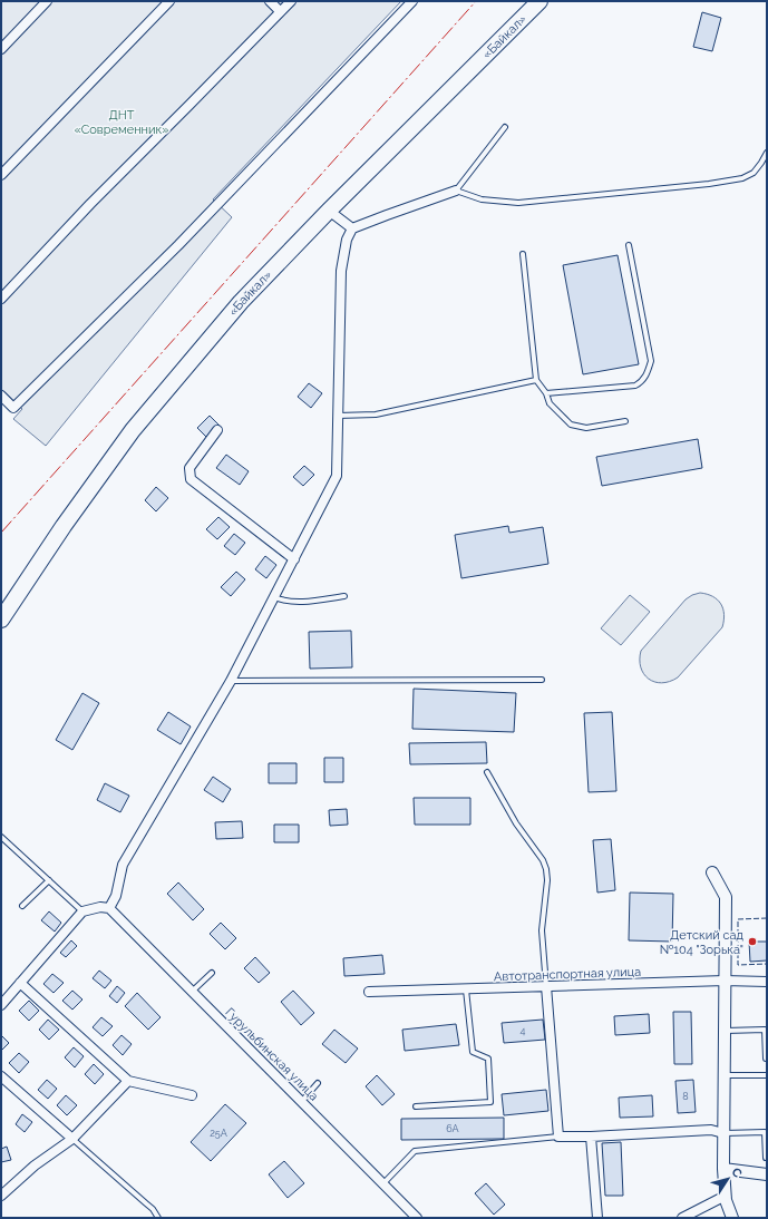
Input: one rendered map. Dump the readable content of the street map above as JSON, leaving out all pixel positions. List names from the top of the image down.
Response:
{
  "streets": {
    "highway": ["«Байкал»"],
    "street": ["Автотранспортная улица", "Гурульбинская улица"]
  },
  "parks": ["ДНТ «Современник»"],
  "places": ["Детский сад №104 \"Зорька\""],
  "house_numbers": [
    "4",
    "8",
    "6А",
    "25А"
  ],
  "north": "top right"
}
